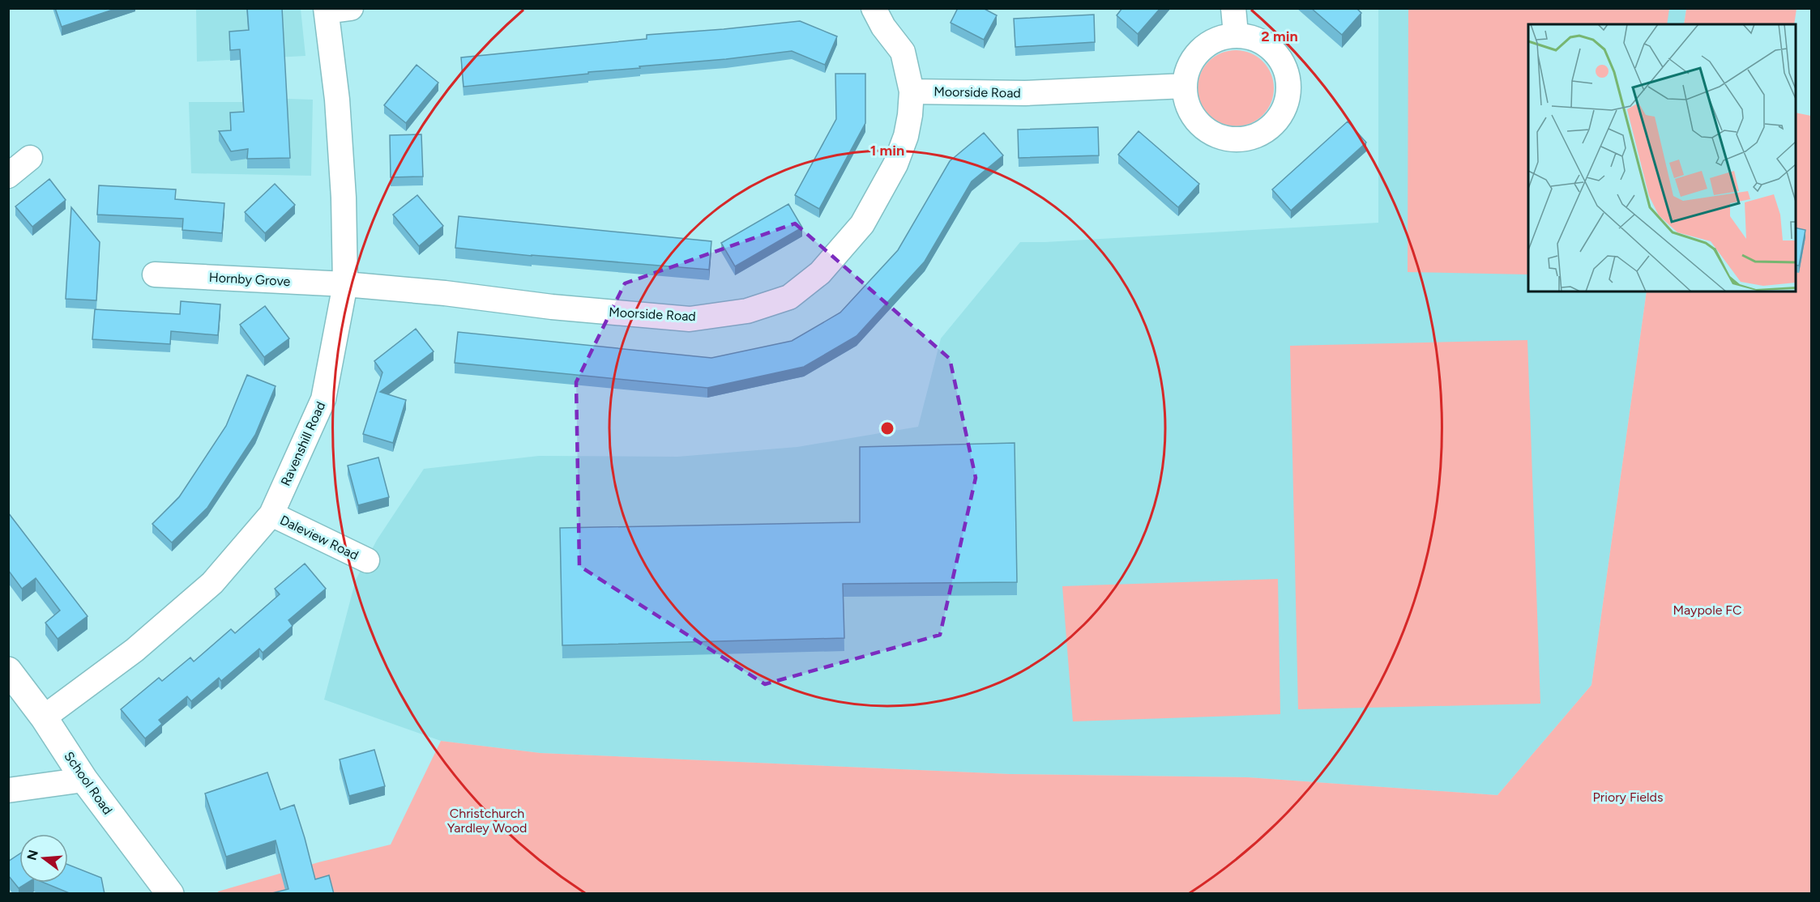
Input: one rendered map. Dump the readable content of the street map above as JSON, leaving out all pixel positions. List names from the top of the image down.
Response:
{
  "streets": {
    "street": [
      "Moorside Road",
      "Hornby Grove",
      "Ravenshill Road",
      "Daleview Road",
      "School Road"
    ]
  },
  "crossings": [
    ["Moorside Road", "Hornby Grove"],
    ["Moorside Road", "Ravenshill Road"],
    ["Hornby Grove", "Ravenshill Road"],
    ["Ravenshill Road", "Daleview Road"],
    ["Ravenshill Road", "School Road"]
  ],
  "parks": ["Maypole FC", "Priory Fields", "Christchurch Yardley Wood"],
  "north": "left",
  "rings": ["2 min", "1 min"]
}
